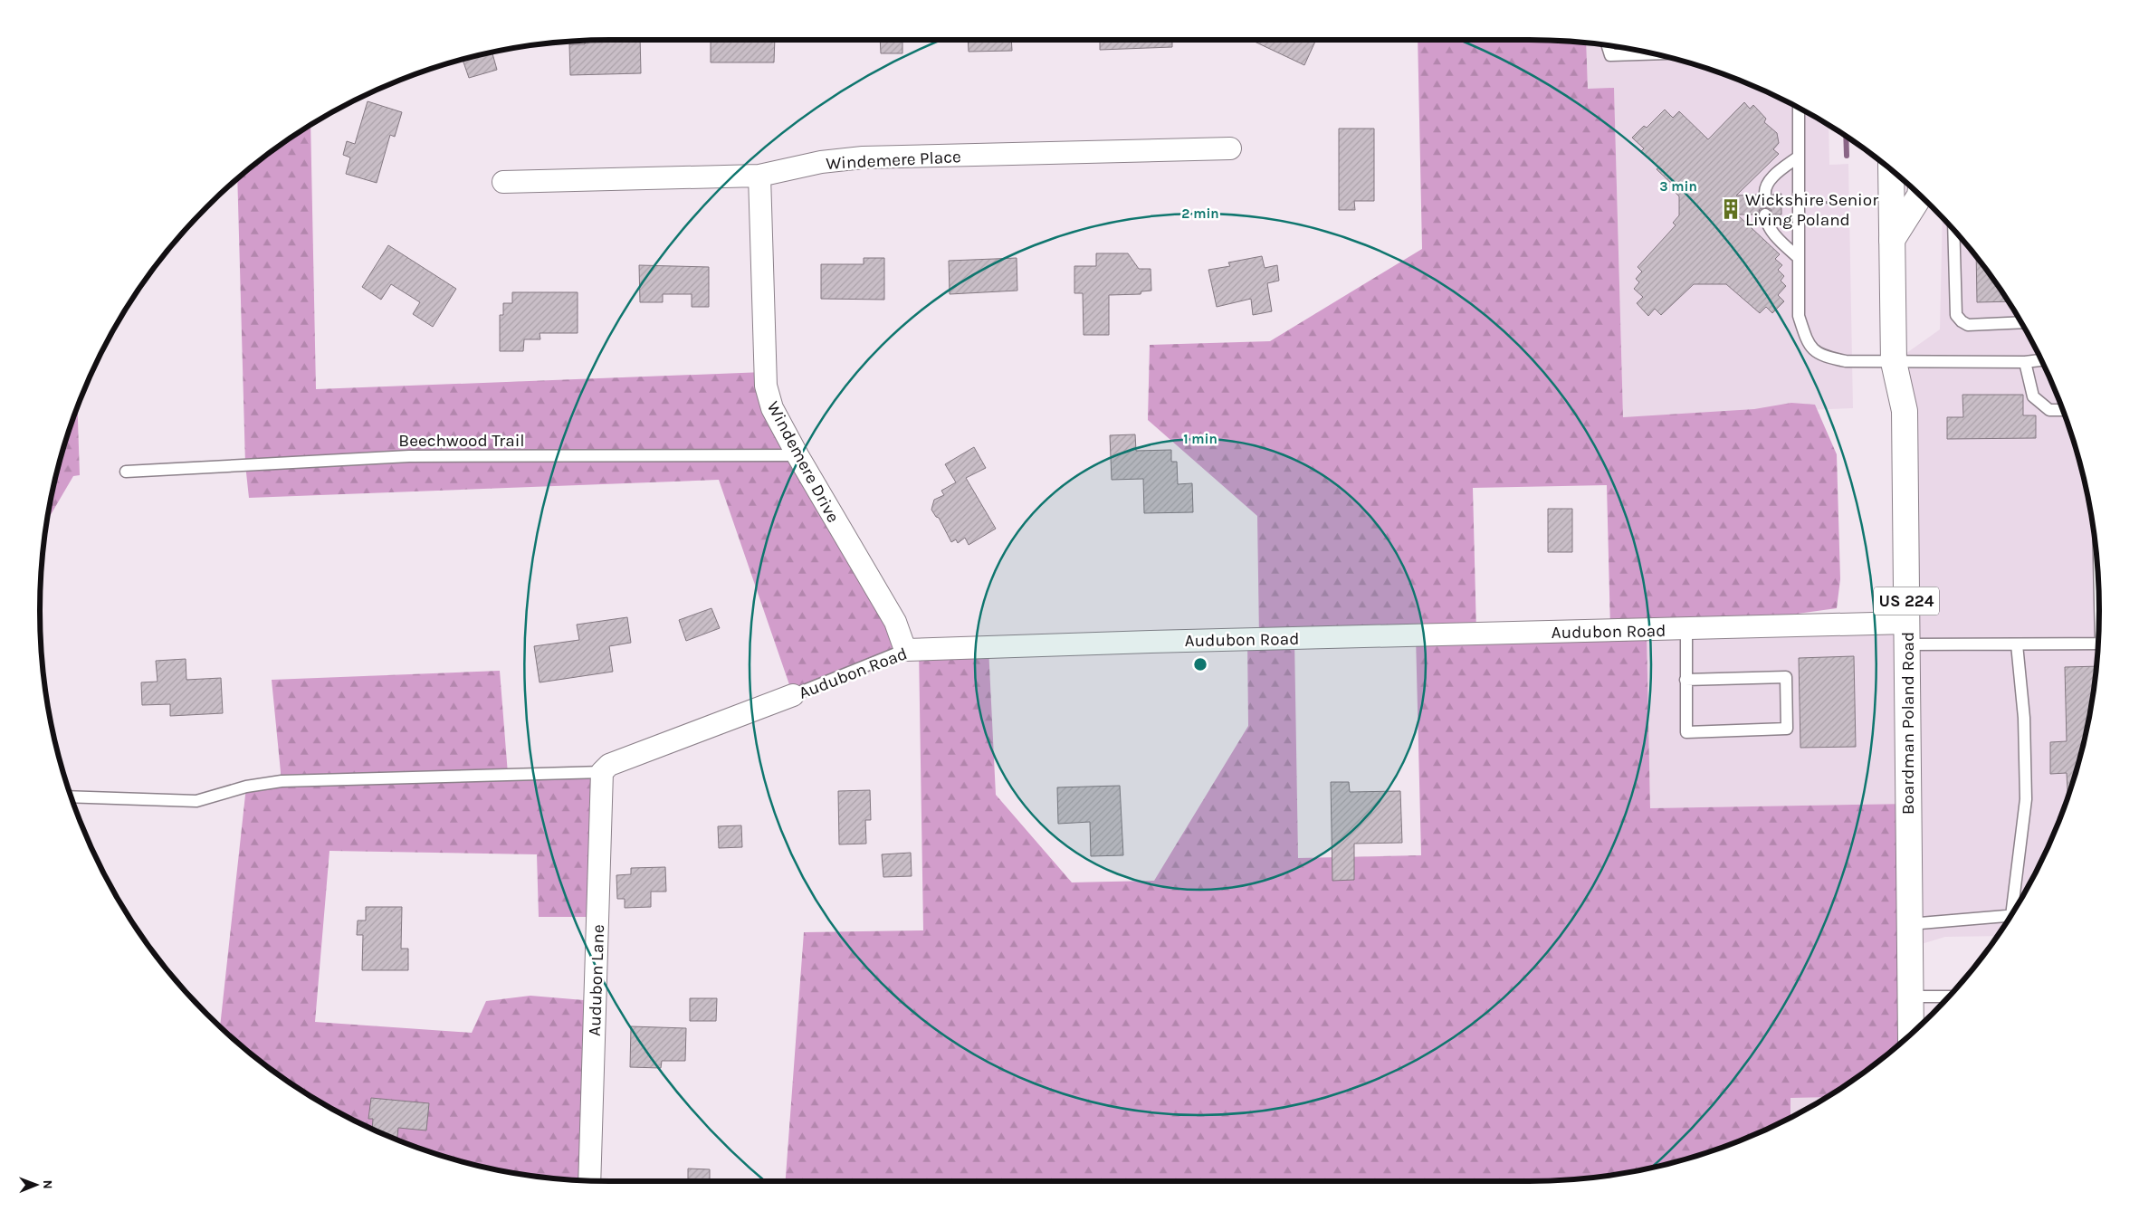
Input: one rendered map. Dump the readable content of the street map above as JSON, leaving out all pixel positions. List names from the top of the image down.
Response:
{
  "streets": {
    "main road": ["US 224", "Boardman Poland Road"],
    "street": [
      "Windemere Place",
      "Windemere Drive",
      "Audubon Road",
      "Audubon Lane"
    ],
    "lane": ["Beechwood Trail"]
  },
  "crossings": [
    ["Windemere Place", "Windemere Drive"],
    ["Beechwood Trail", "Windemere Drive"],
    ["Windemere Drive", "Audubon Road"],
    ["Audubon Road", "Boardman Poland Road"],
    ["Audubon Road", "Audubon Lane"]
  ],
  "places": {
    "building": ["Wickshire Senior Living Poland"]
  },
  "north": "right",
  "rings": ["3 min", "2 min", "1 min"]
}
